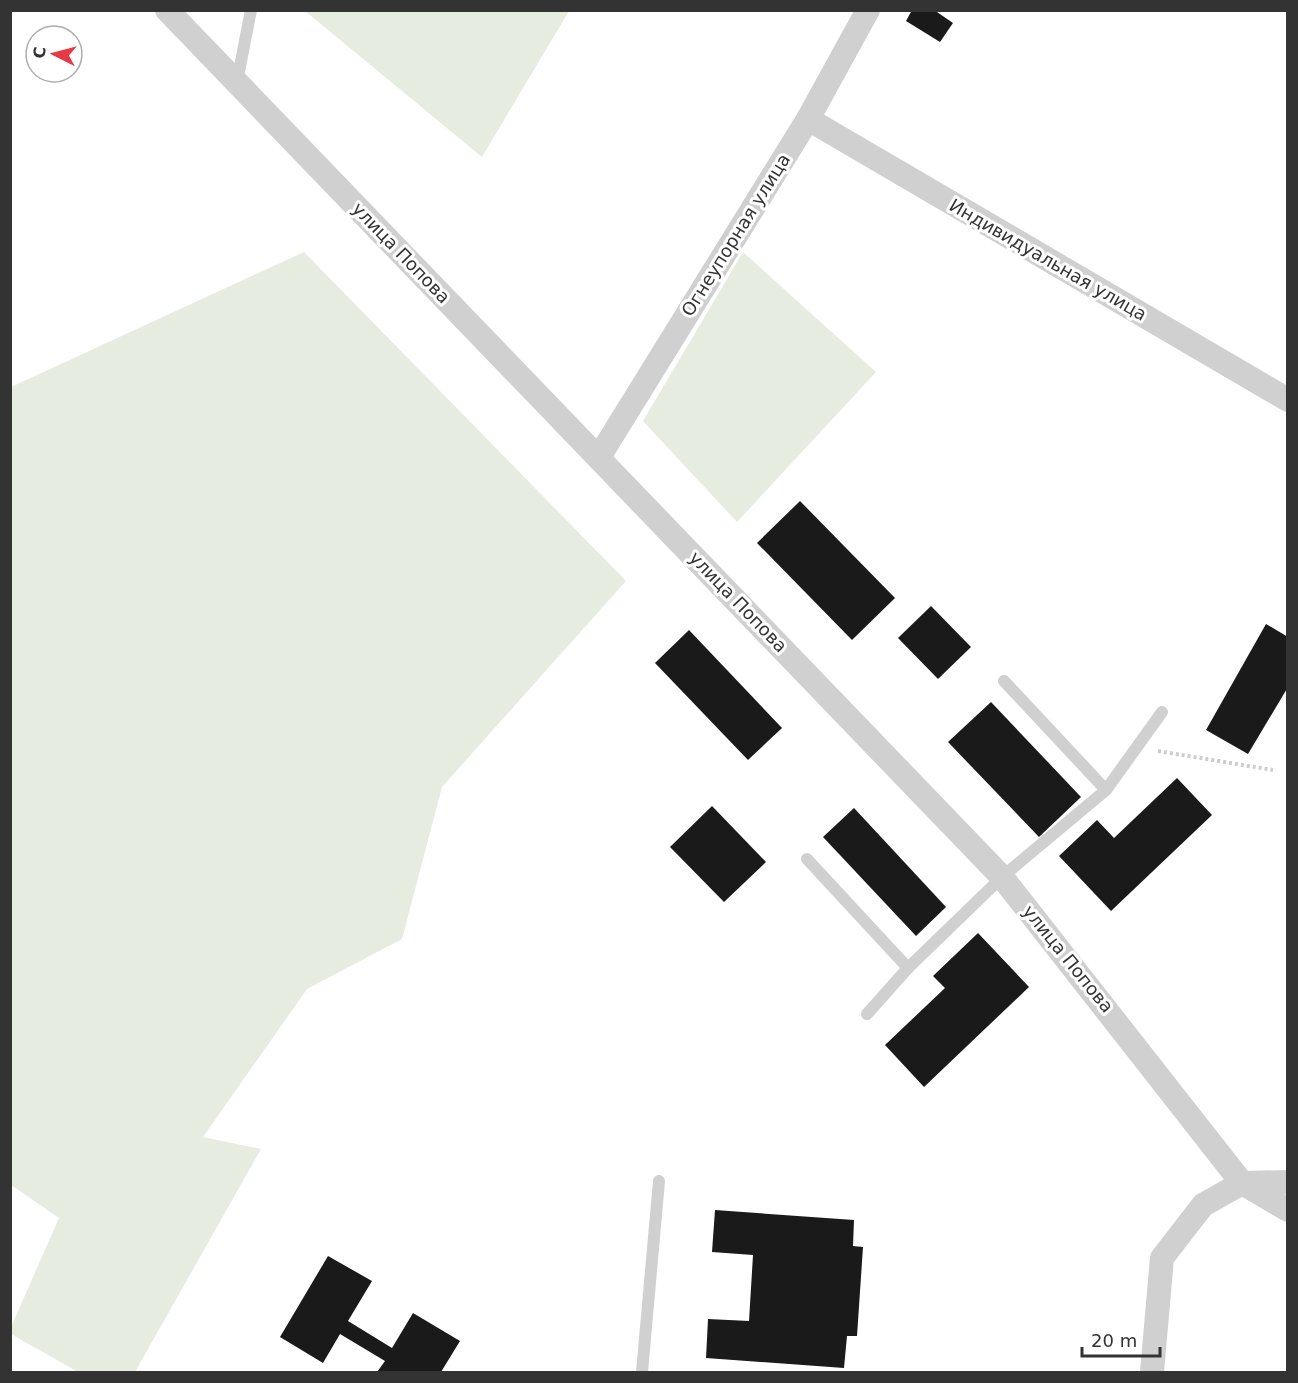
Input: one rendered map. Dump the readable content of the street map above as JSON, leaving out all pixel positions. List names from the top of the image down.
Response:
{
  "streets": {
    "street": ["Огнеупорная улица", "улица Попова", "Индивидуальная улица"]
  },
  "crossings": [
    ["Огнеупорная улица", "улица Попова"],
    ["Огнеупорная улица", "Индивидуальная улица"]
  ],
  "scale_bar": "20 m",
  "north": "left"
}
